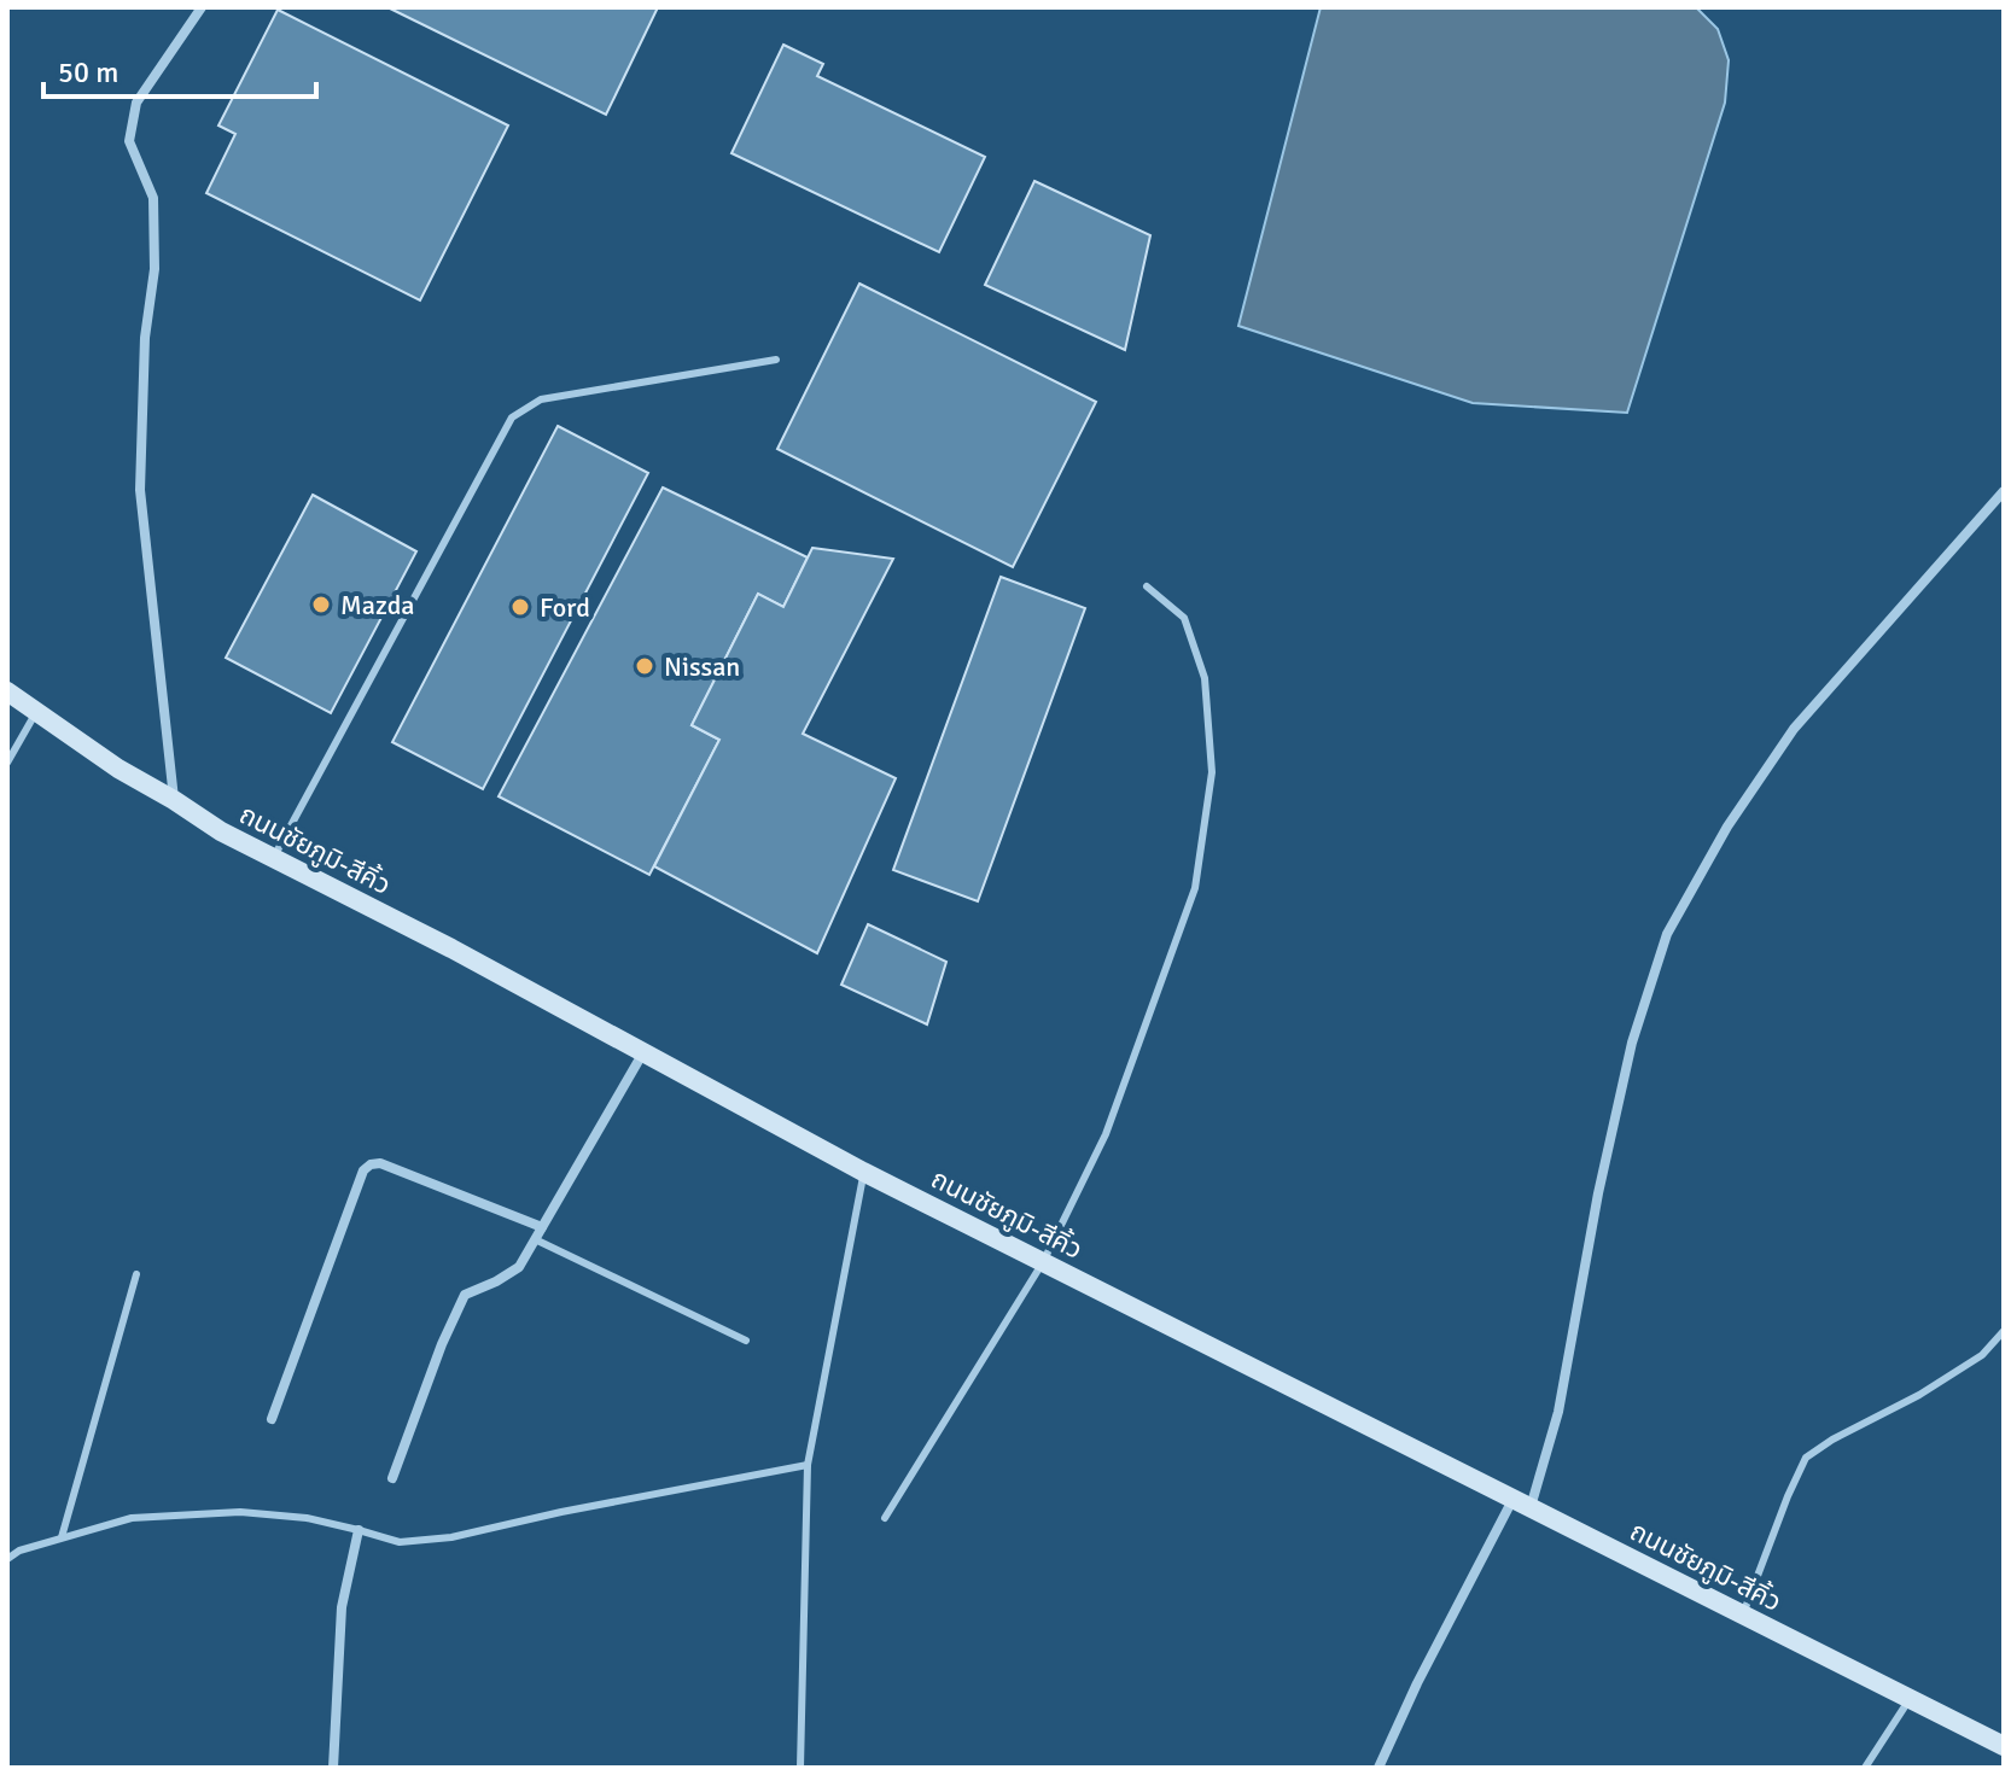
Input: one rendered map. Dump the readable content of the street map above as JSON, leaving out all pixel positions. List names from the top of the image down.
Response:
{
  "streets": {
    "main road": ["ถนนชัยภูมิ-สีคิ้ว"]
  },
  "places": ["Mazda", "Ford", "Nissan"],
  "scale_bar": "50 m"
}
